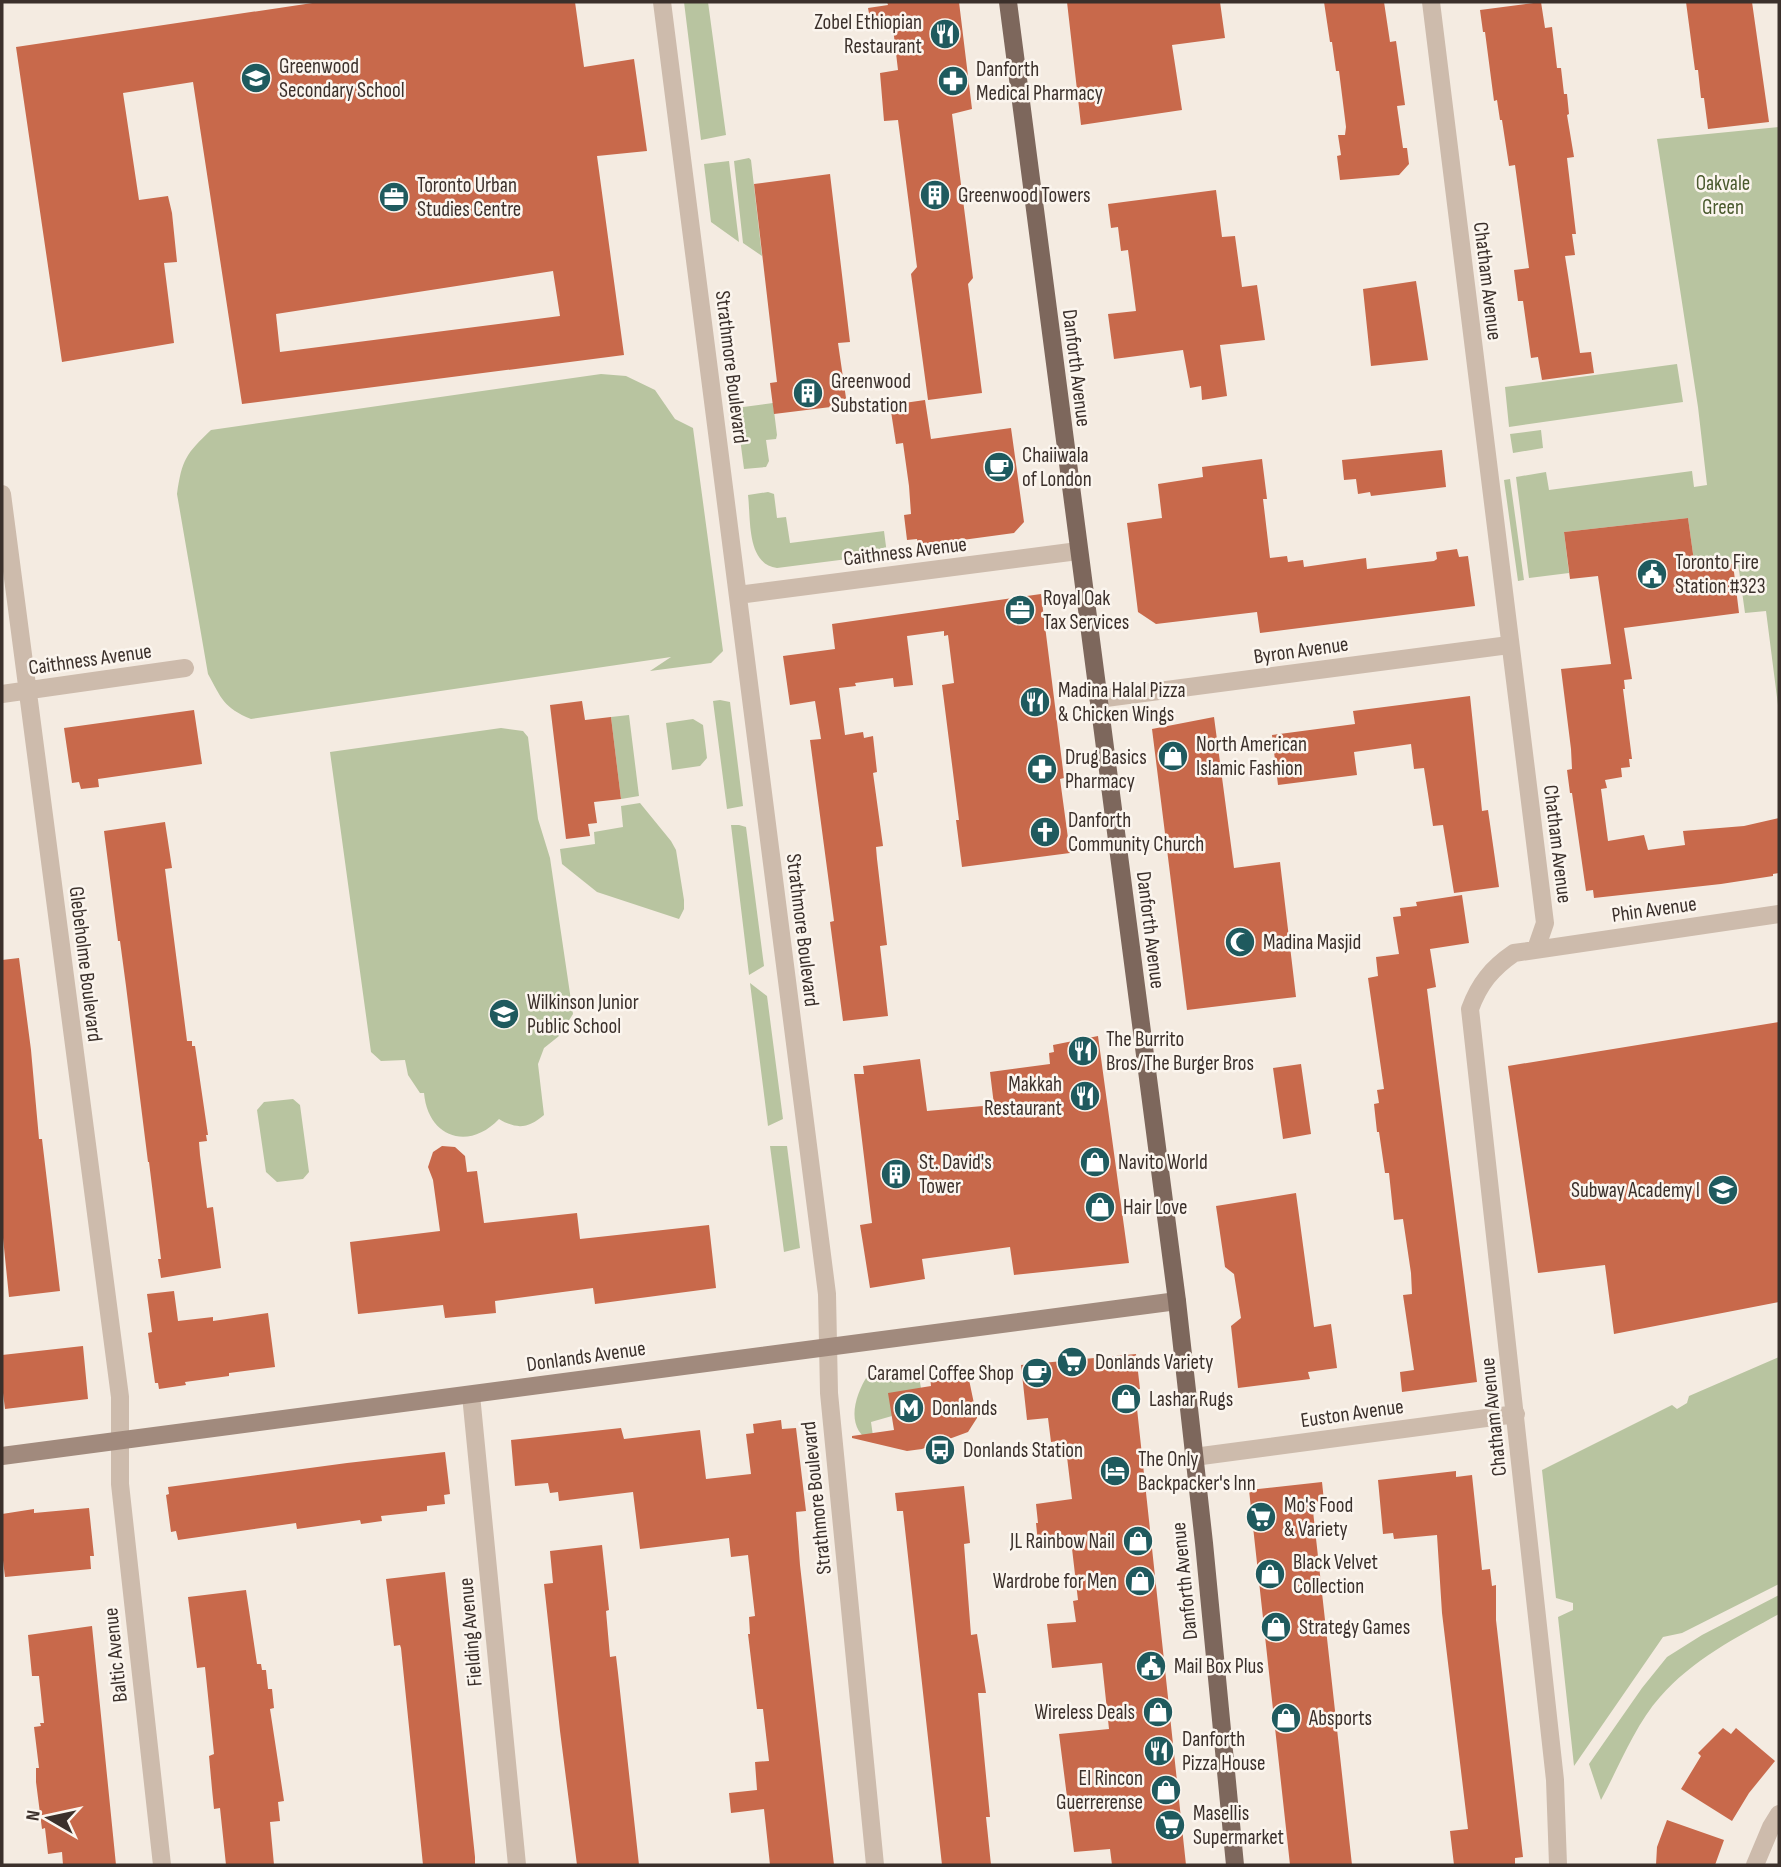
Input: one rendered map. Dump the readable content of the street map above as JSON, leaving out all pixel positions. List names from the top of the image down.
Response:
{
  "streets": {
    "main road": ["Danforth Avenue"],
    "street": [
      "Chatham Avenue",
      "Strathmore Boulevard",
      "Caithness Avenue",
      "Byron Avenue",
      "Phin Avenue",
      "Glebeholme Boulevard",
      "Donlands Avenue",
      "Euston Avenue",
      "Fielding Avenue",
      "Baltic Avenue"
    ]
  },
  "crossings": [
    ["Chatham Avenue", "Byron Avenue"],
    ["Chatham Avenue", "Phin Avenue"],
    ["Chatham Avenue", "Euston Avenue"],
    ["Strathmore Boulevard", "Caithness Avenue"],
    ["Strathmore Boulevard", "Donlands Avenue"],
    ["Danforth Avenue", "Caithness Avenue"],
    ["Danforth Avenue", "Byron Avenue"],
    ["Danforth Avenue", "Donlands Avenue"],
    ["Danforth Avenue", "Euston Avenue"],
    ["Caithness Avenue", "Glebeholme Boulevard"],
    ["Glebeholme Boulevard", "Donlands Avenue"],
    ["Glebeholme Boulevard", "Baltic Avenue"],
    ["Donlands Avenue", "Fielding Avenue"],
    ["Donlands Avenue", "Baltic Avenue"]
  ],
  "parks": ["Oakvale Green"],
  "places": {
    "restaurant": [
      "Zobel Ethiopian Restaurant",
      "Madina Halal Pizza & Chicken Wings",
      "The Burrito Bros/The Burger Bros",
      "Makkah Restaurant",
      "Danforth Pizza House"
    ],
    "school or university": ["Greenwood Secondary School", "Wilkinson Junior Public School", "Subway Academy I"],
    "pharmacy": ["Danforth Medical Pharmacy", "Drug Basics Pharmacy"],
    "building": ["Greenwood Towers", "Greenwood Substation", "St. David's Tower"],
    "office": ["Toronto Urban Studies Centre", "Royal Oak Tax Services"],
    "cafe": ["Chaiiwala of London", "Caramel Coffee Shop"],
    "public building": ["Toronto Fire Station #323", "Mail Box Plus"],
    "shop": [
      "North American Islamic Fashion",
      "Navito World",
      "Hair Love",
      "Lashar Rugs",
      "JL Rainbow Nail",
      "Black Velvet Collection",
      "Wardrobe for Men",
      "Strategy Games",
      "Wireless Deals",
      "Absports",
      "El Rincon Guerrerense"
    ],
    "church": ["Danforth Community Church"],
    "mosque": ["Madina Masjid"],
    "supermarket": ["Donlands Variety", "Mo's Food & Variety", "Masellis Supermarket"],
    "metro station": ["Donlands"],
    "bus stop": ["Donlands Station"],
    "hotel": ["The Only Backpacker's Inn"]
  },
  "north": "left"
}
